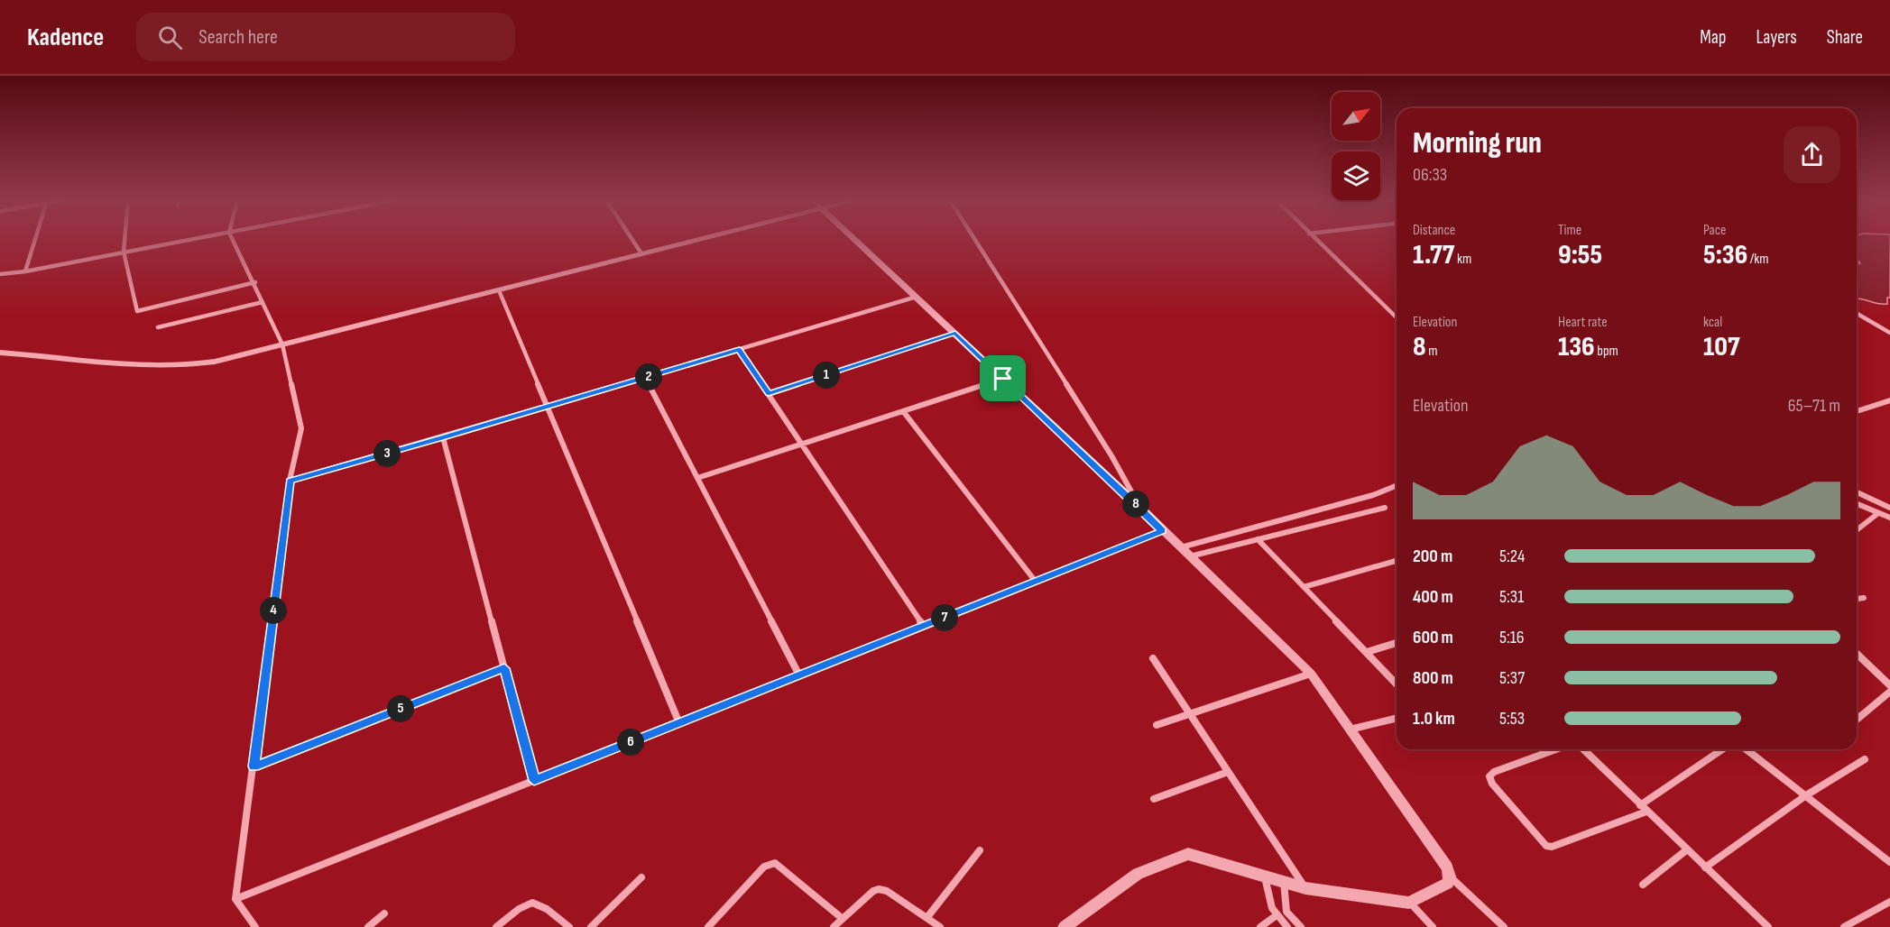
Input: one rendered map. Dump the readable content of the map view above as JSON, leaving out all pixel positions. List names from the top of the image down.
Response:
{
  "north": "top right",
  "page": {
    "header": "Kadence",
    "search": "Search here",
    "nav": ["Map", "Layers", "Share"],
    "heading": ["Morning run", "06:33"],
    "stats": [
      ["Distance", "1.77 km"],
      ["Time", "9:55"],
      ["Pace", "5:36 /km"],
      ["Elevation", "8 m"],
      ["Heart rate", "136 bpm"],
      ["kcal", "107"]
    ],
    "pins": [
      "1",
      "2",
      "3",
      "8",
      "4",
      "7",
      "5",
      "6"
    ],
    "chart": ["Elevation", "65–71 m"],
    "list": [
      {
        "name": "200 m",
        "note": "5:24"
      },
      {
        "name": "400 m",
        "note": "5:31"
      },
      {
        "name": "600 m",
        "note": "5:16"
      },
      {
        "name": "800 m",
        "note": "5:37"
      },
      {
        "name": "1.0 km",
        "note": "5:53"
      }
    ]
  }
}
